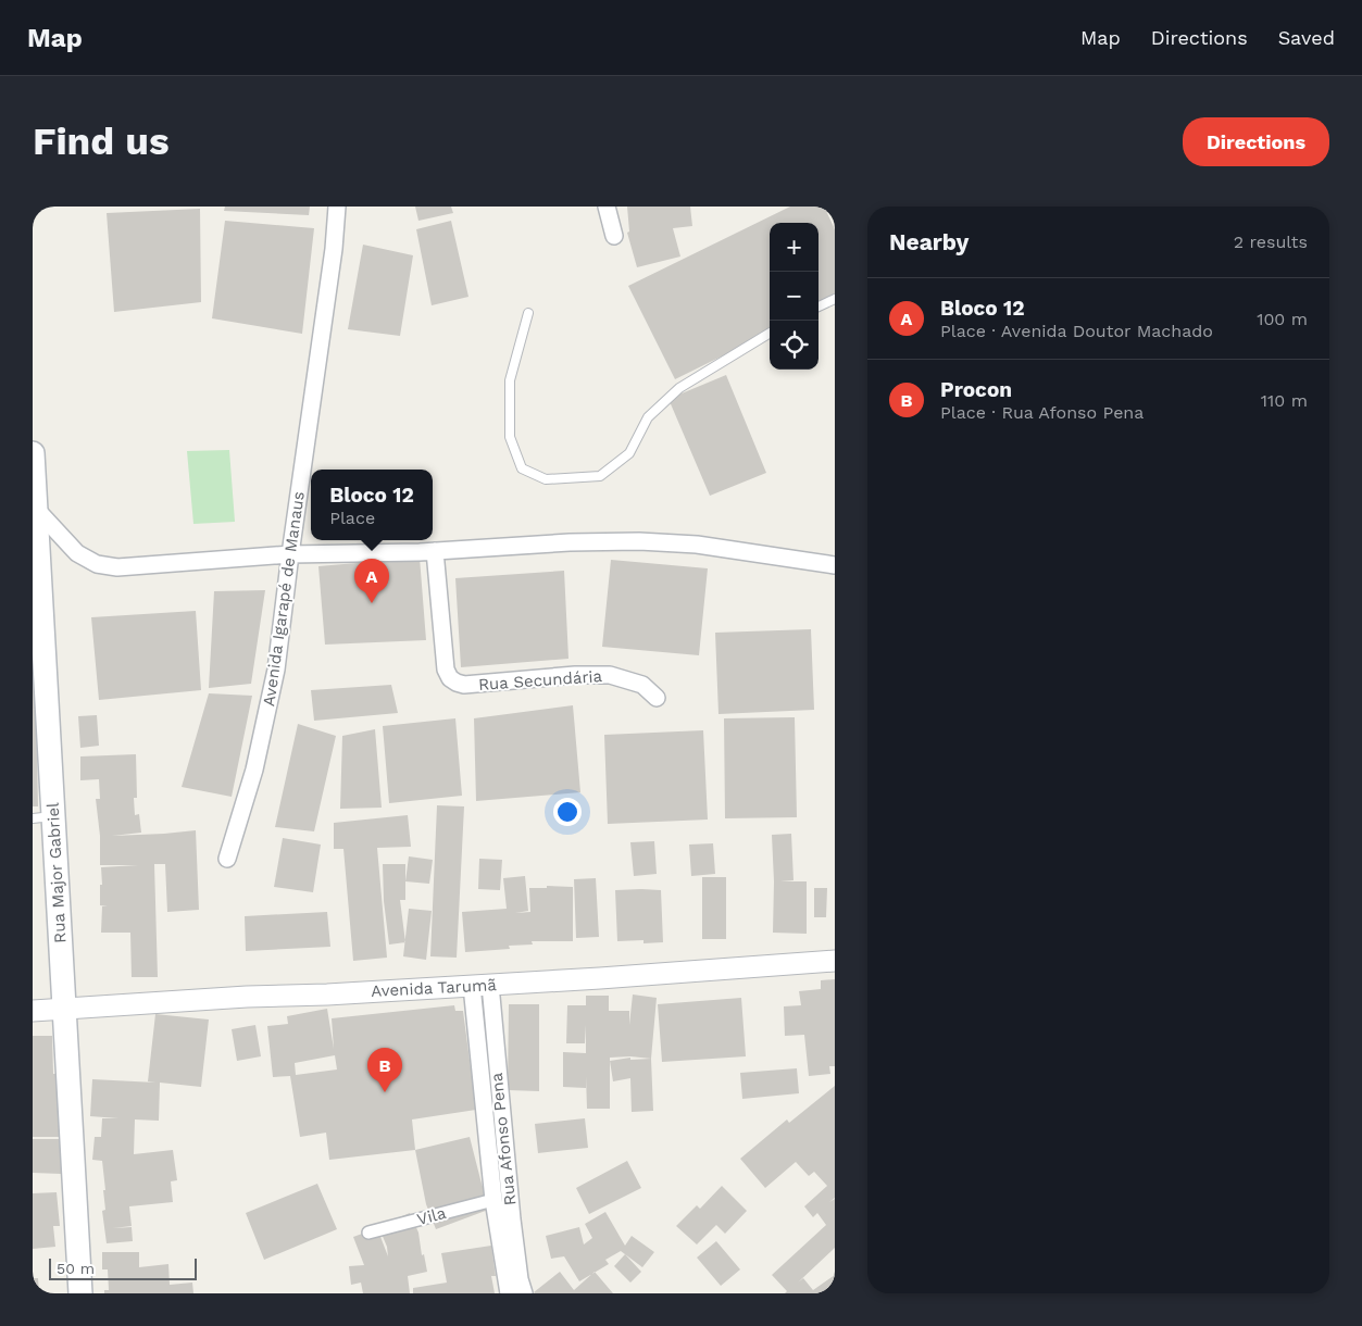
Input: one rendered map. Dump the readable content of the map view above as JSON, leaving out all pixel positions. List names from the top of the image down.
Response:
{
  "streets": {
    "main road": ["Rua Major Gabriel"],
    "street": [
      "Avenida Igarapé de Manaus",
      "Rua Secundária",
      "Avenida Tarumã",
      "Rua Afonso Pena",
      "Vila"
    ]
  },
  "crossings": [
    ["Rua Major Gabriel", "Avenida Tarumã"],
    ["Avenida Tarumã", "Rua Afonso Pena"],
    ["Rua Afonso Pena", "Vila"]
  ],
  "scale_bar": "50 m",
  "page": {
    "header": "Map",
    "nav": ["Map", "Directions", "Saved"],
    "buttons": "Directions",
    "title": "Find us",
    "heading": ["Nearby", "2 results"],
    "map_buttons": ["+", "−"],
    "list": [
      {
        "mark": "A",
        "name": "Bloco 12",
        "note": "Place · Avenida Doutor Machado",
        "value": "100 m"
      },
      {
        "mark": "B",
        "name": "Procon",
        "note": "Place · Rua Afonso Pena",
        "value": "110 m"
      }
    ],
    "popup": ["Bloco 12", "Place"],
    "pins": ["A", "B"],
    "scale": "50 m"
  }
}
